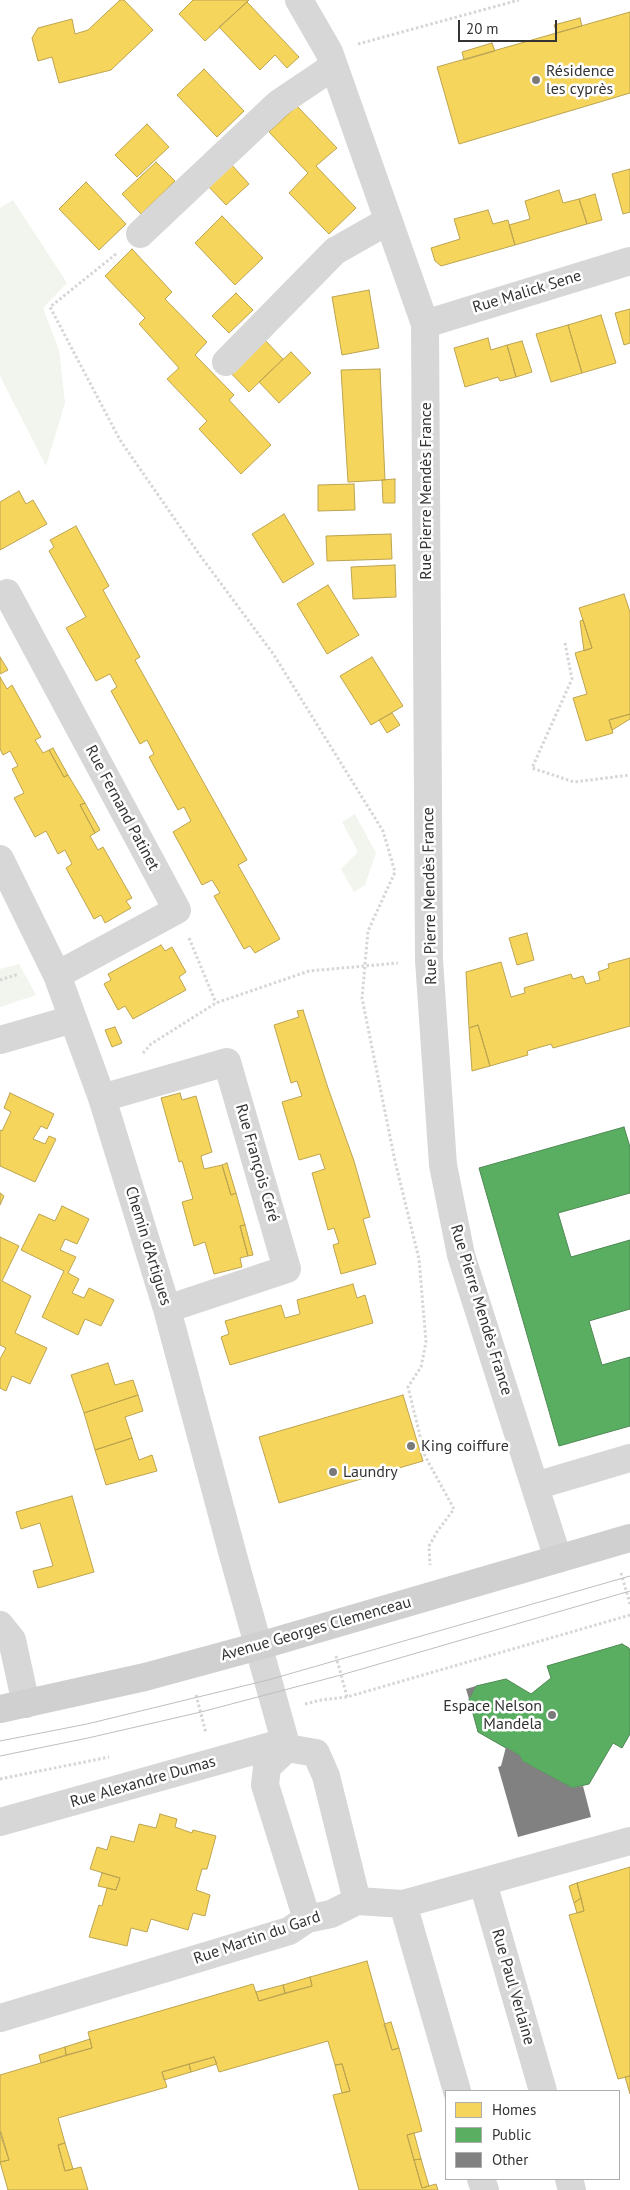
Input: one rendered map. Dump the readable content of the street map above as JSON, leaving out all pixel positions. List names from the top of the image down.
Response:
{
  "streets": {
    "street": [
      "Rue Malick Sene",
      "Rue Pierre Mendès France",
      "Rue Fernand Patinet",
      "Rue François Céré",
      "Chemin d'Artigues",
      "Avenue Georges Clemenceau",
      "Rue Alexandre Dumas",
      "Rue Martin du Gard",
      "Rue Paul Verlaine"
    ]
  },
  "crossings": [
    ["Rue Malick Sene", "Rue Pierre Mendès France"],
    ["Rue Pierre Mendès France", "Avenue Georges Clemenceau"],
    ["Rue François Céré", "Chemin d'Artigues"],
    ["Chemin d'Artigues", "Avenue Georges Clemenceau"],
    ["Chemin d'Artigues", "Rue Alexandre Dumas"]
  ],
  "places": [
    "Résidence les cyprès",
    "King coiffure",
    "Laundry",
    "Espace Nelson Mandela"
  ],
  "legend": ["Homes", "Public", "Other"],
  "scale_bar": "20 m"
}
